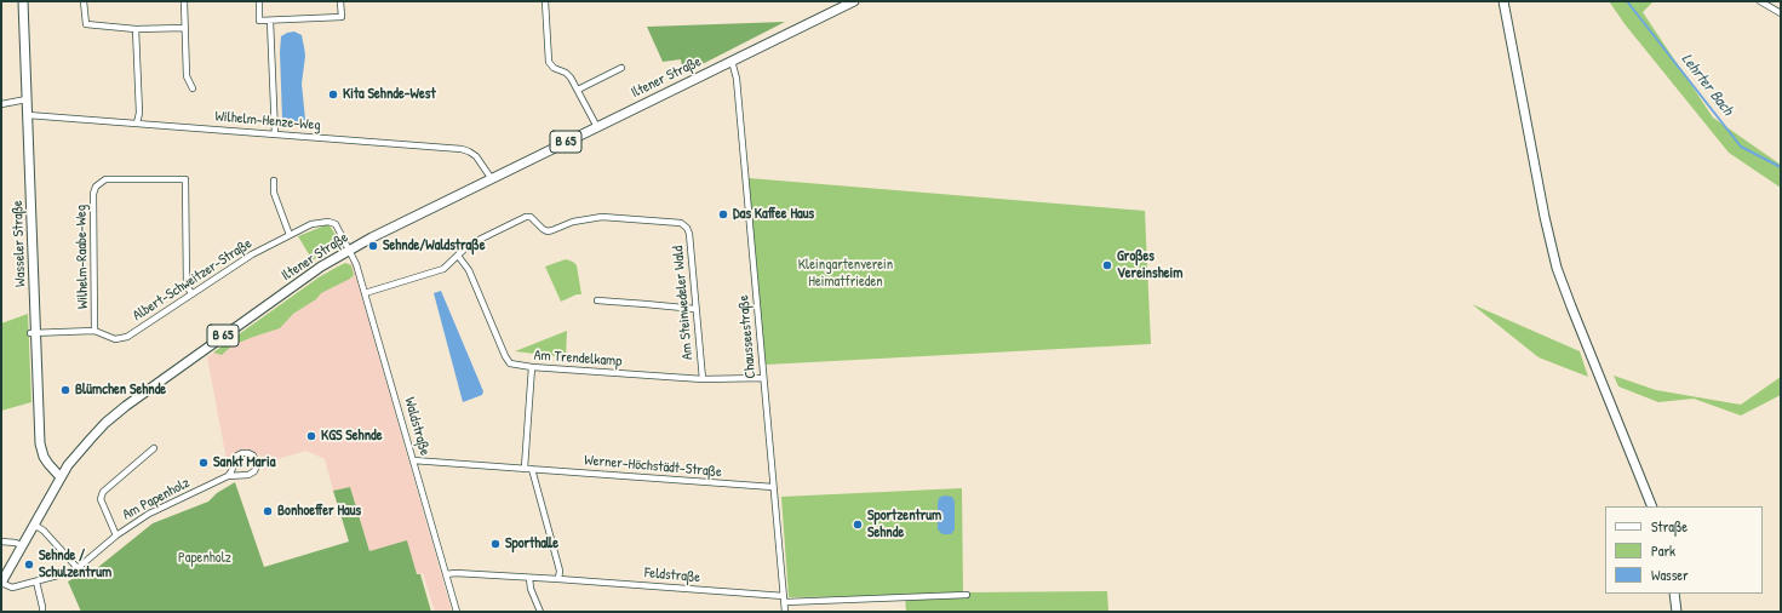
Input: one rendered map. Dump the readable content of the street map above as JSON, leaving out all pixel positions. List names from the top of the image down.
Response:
{
  "streets": {
    "main road": ["Iltener Straße", "B 65", "Wasseler Straße"],
    "street": [
      "Wilhelm-Henze-Weg",
      "Wilhelm-Raabe-Weg",
      "Albert-Schweitzer-Straße",
      "Am Steinwedeler Wald",
      "Chausseestraße",
      "Am Trendelkamp",
      "Waldstraße",
      "Werner-Höchstädt-Straße",
      "Am Papenholz",
      "Feldstraße"
    ]
  },
  "crossings": [
    ["Iltener Straße", "Wilhelm-Henze-Weg"],
    ["Iltener Straße", "B 65"],
    ["Iltener Straße", "Wasseler Straße"],
    ["Iltener Straße", "Albert-Schweitzer-Straße"],
    ["Iltener Straße", "Chausseestraße"],
    ["Iltener Straße", "Waldstraße"],
    ["Iltener Straße", "Am Papenholz"],
    ["Wilhelm-Henze-Weg", "Wasseler Straße"],
    ["B 65", "Chausseestraße"],
    ["Wasseler Straße", "Albert-Schweitzer-Straße"],
    ["Wilhelm-Raabe-Weg", "Albert-Schweitzer-Straße"],
    ["Albert-Schweitzer-Straße", "Waldstraße"],
    ["Am Steinwedeler Wald", "Am Trendelkamp"],
    ["Am Steinwedeler Wald", "Waldstraße"],
    ["Chausseestraße", "Am Trendelkamp"],
    ["Chausseestraße", "Werner-Höchstädt-Straße"],
    ["Chausseestraße", "Feldstraße"],
    ["Waldstraße", "Werner-Höchstädt-Straße"],
    ["Waldstraße", "Feldstraße"]
  ],
  "water": ["Lehrter Bach"],
  "parks": ["Kleingartenverein Heimatfrieden", "Papenholz"],
  "places": [
    "Kita Sehnde-West",
    "Das Kaffee Haus",
    "Sehnde/Waldstraße",
    "Großes Vereinsheim",
    "Blümchen Sehnde",
    "KGS Sehnde",
    "Sankt Maria",
    "Bonhoeffer Haus",
    "Sportzentrum Sehnde",
    "Sporthalle",
    "Sehnde / Schulzentrum"
  ],
  "legend": ["Straße", "Park", "Wasser"]
}
